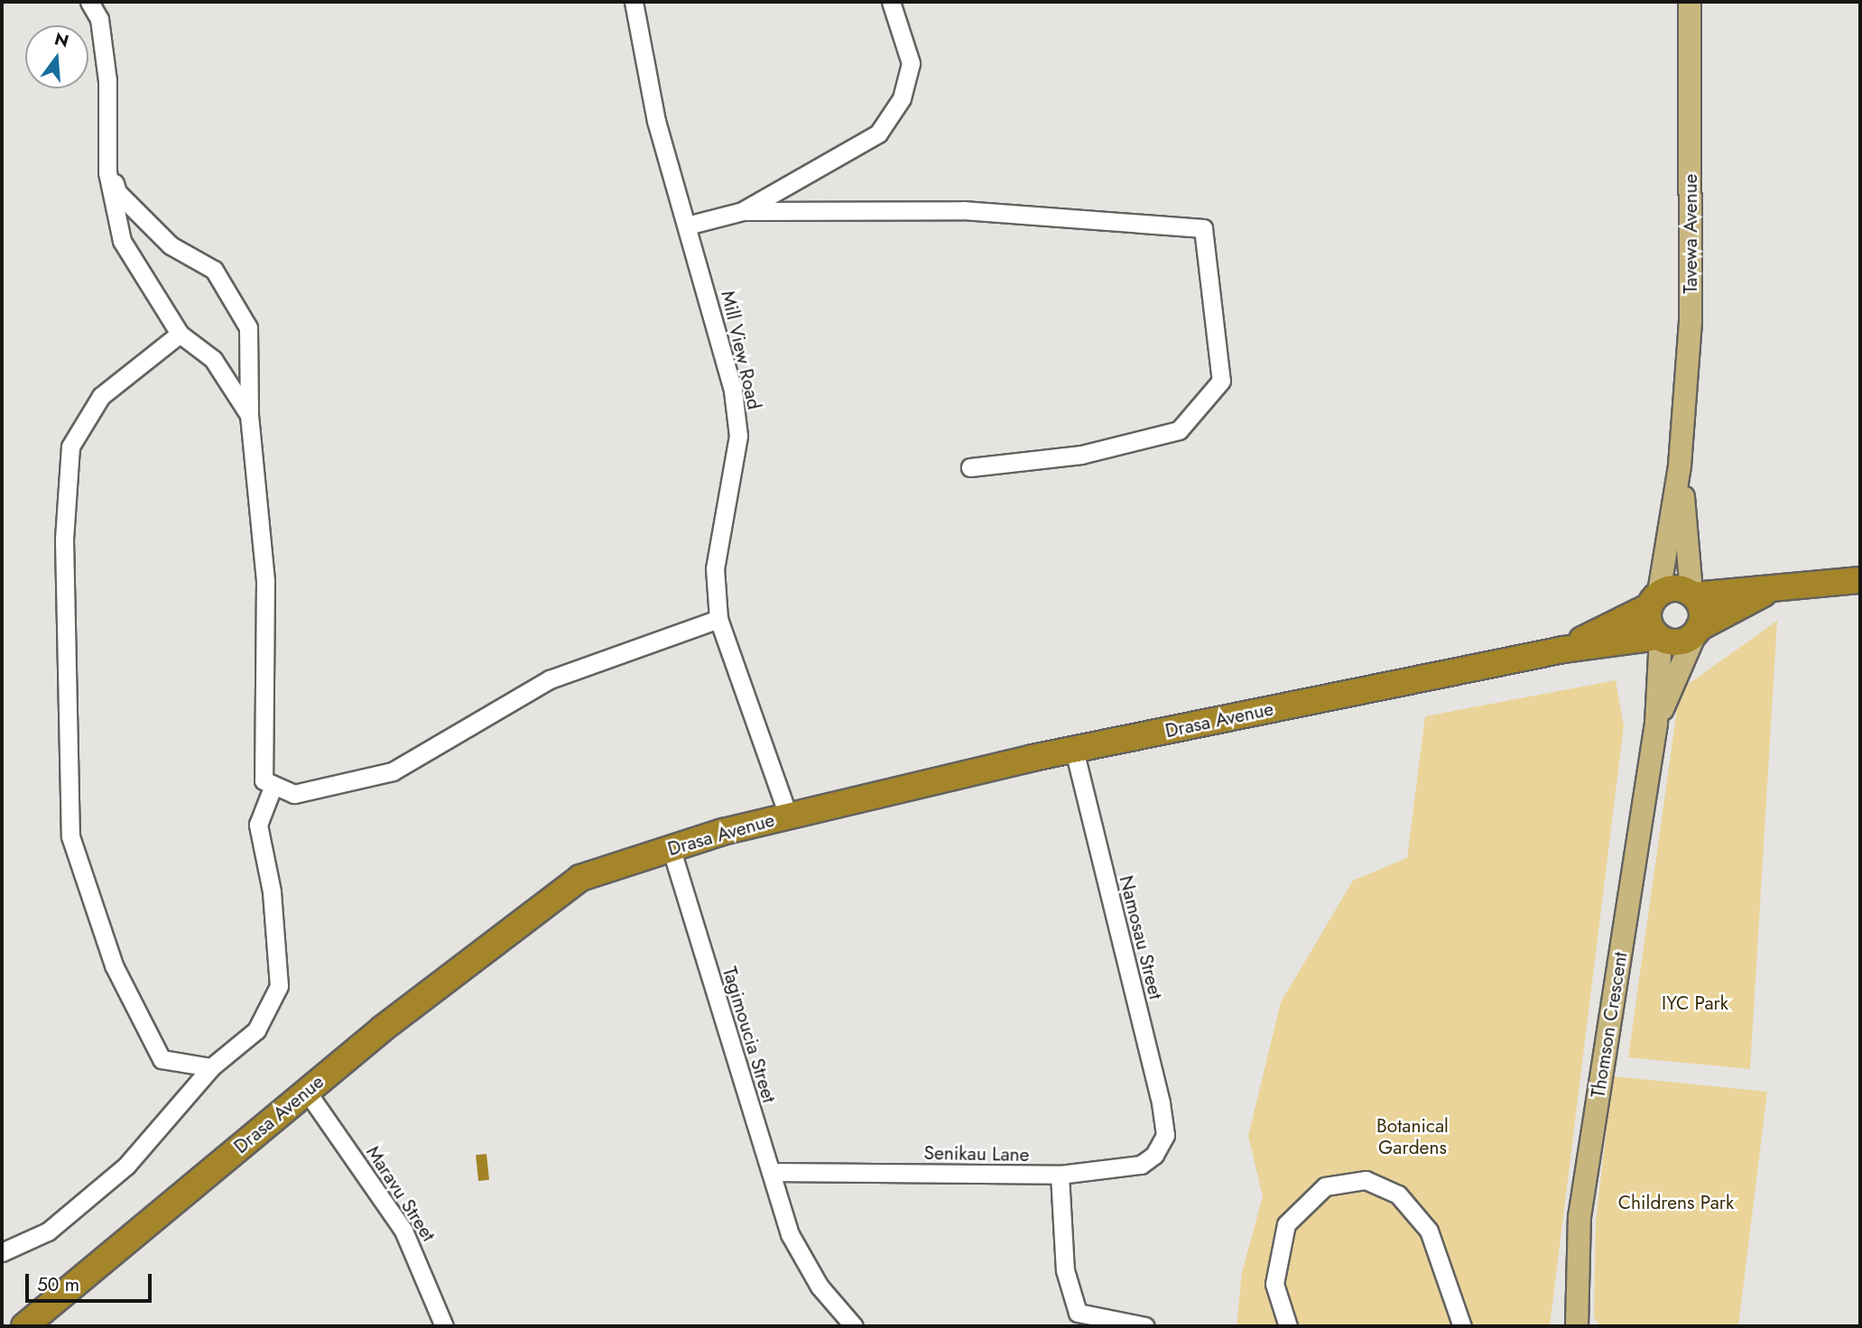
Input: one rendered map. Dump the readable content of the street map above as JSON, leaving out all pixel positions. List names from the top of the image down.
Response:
{
  "streets": {
    "highway": ["Drasa Avenue"],
    "main road": ["Tavewa Avenue", "Thomson Crescent"],
    "street": [
      "Mill View Road",
      "Namosau Street",
      "Tagimoucia Street",
      "Senikau Lane",
      "Maravu Street"
    ]
  },
  "crossings": [
    ["Tavewa Avenue", "Drasa Avenue"],
    ["Tavewa Avenue", "Thomson Crescent"],
    ["Mill View Road", "Drasa Avenue"],
    ["Drasa Avenue", "Namosau Street"],
    ["Drasa Avenue", "Thomson Crescent"],
    ["Drasa Avenue", "Tagimoucia Street"],
    ["Drasa Avenue", "Maravu Street"],
    ["Namosau Street", "Senikau Lane"],
    ["Tagimoucia Street", "Senikau Lane"]
  ],
  "parks": ["IYC Park", "Botanical Gardens", "Childrens Park"],
  "scale_bar": "50 m",
  "north": "top"
}
